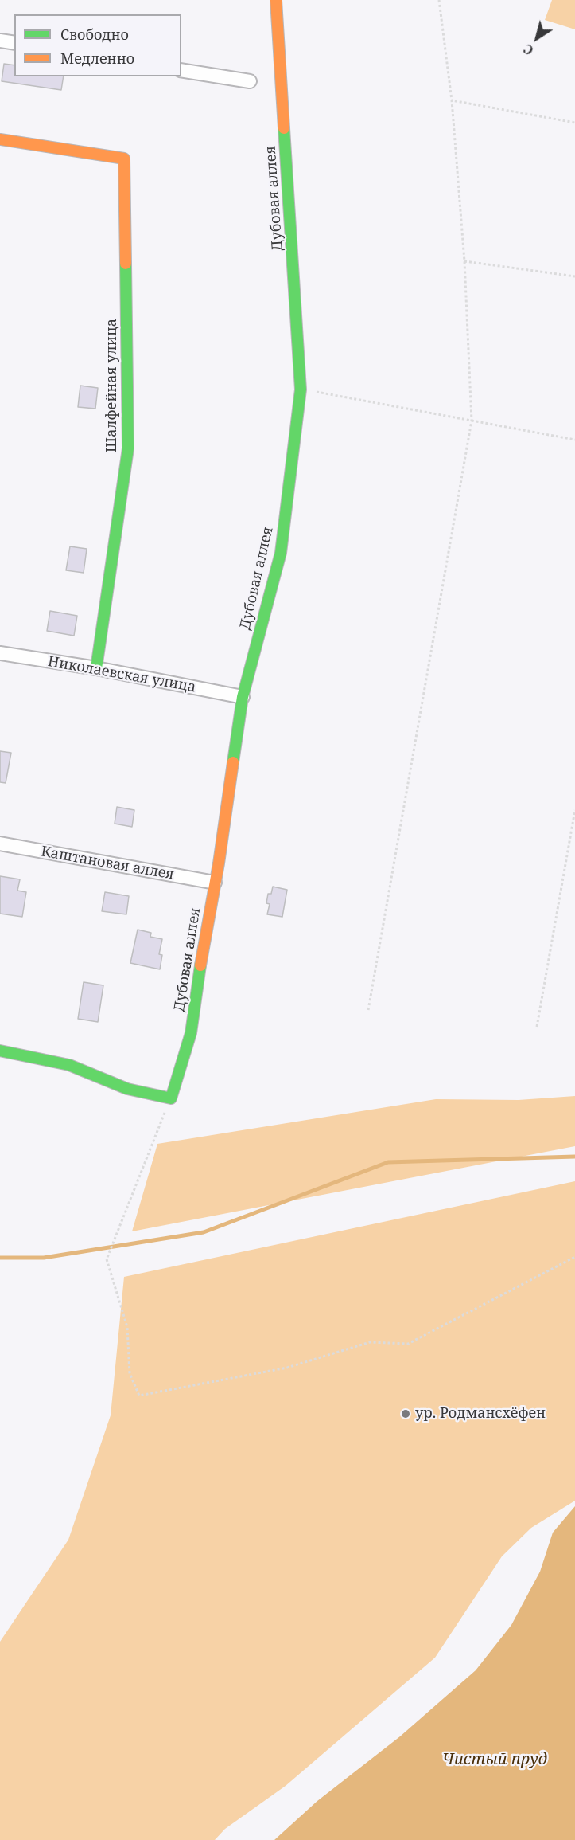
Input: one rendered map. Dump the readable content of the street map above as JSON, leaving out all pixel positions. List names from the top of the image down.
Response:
{
  "streets": {
    "street": [
      "Дубовая аллея",
      "Шалфейная улица",
      "Николаевская улица",
      "Каштановая аллея"
    ]
  },
  "crossings": [
    ["Дубовая аллея", "Николаевская улица"],
    ["Дубовая аллея", "Каштановая аллея"],
    ["Шалфейная улица", "Николаевская улица"]
  ],
  "water": ["Чистый пруд"],
  "places": ["ур. Родмансхёфен"],
  "legend": ["Свободно", "Медленно"],
  "north": "bottom left"
}
